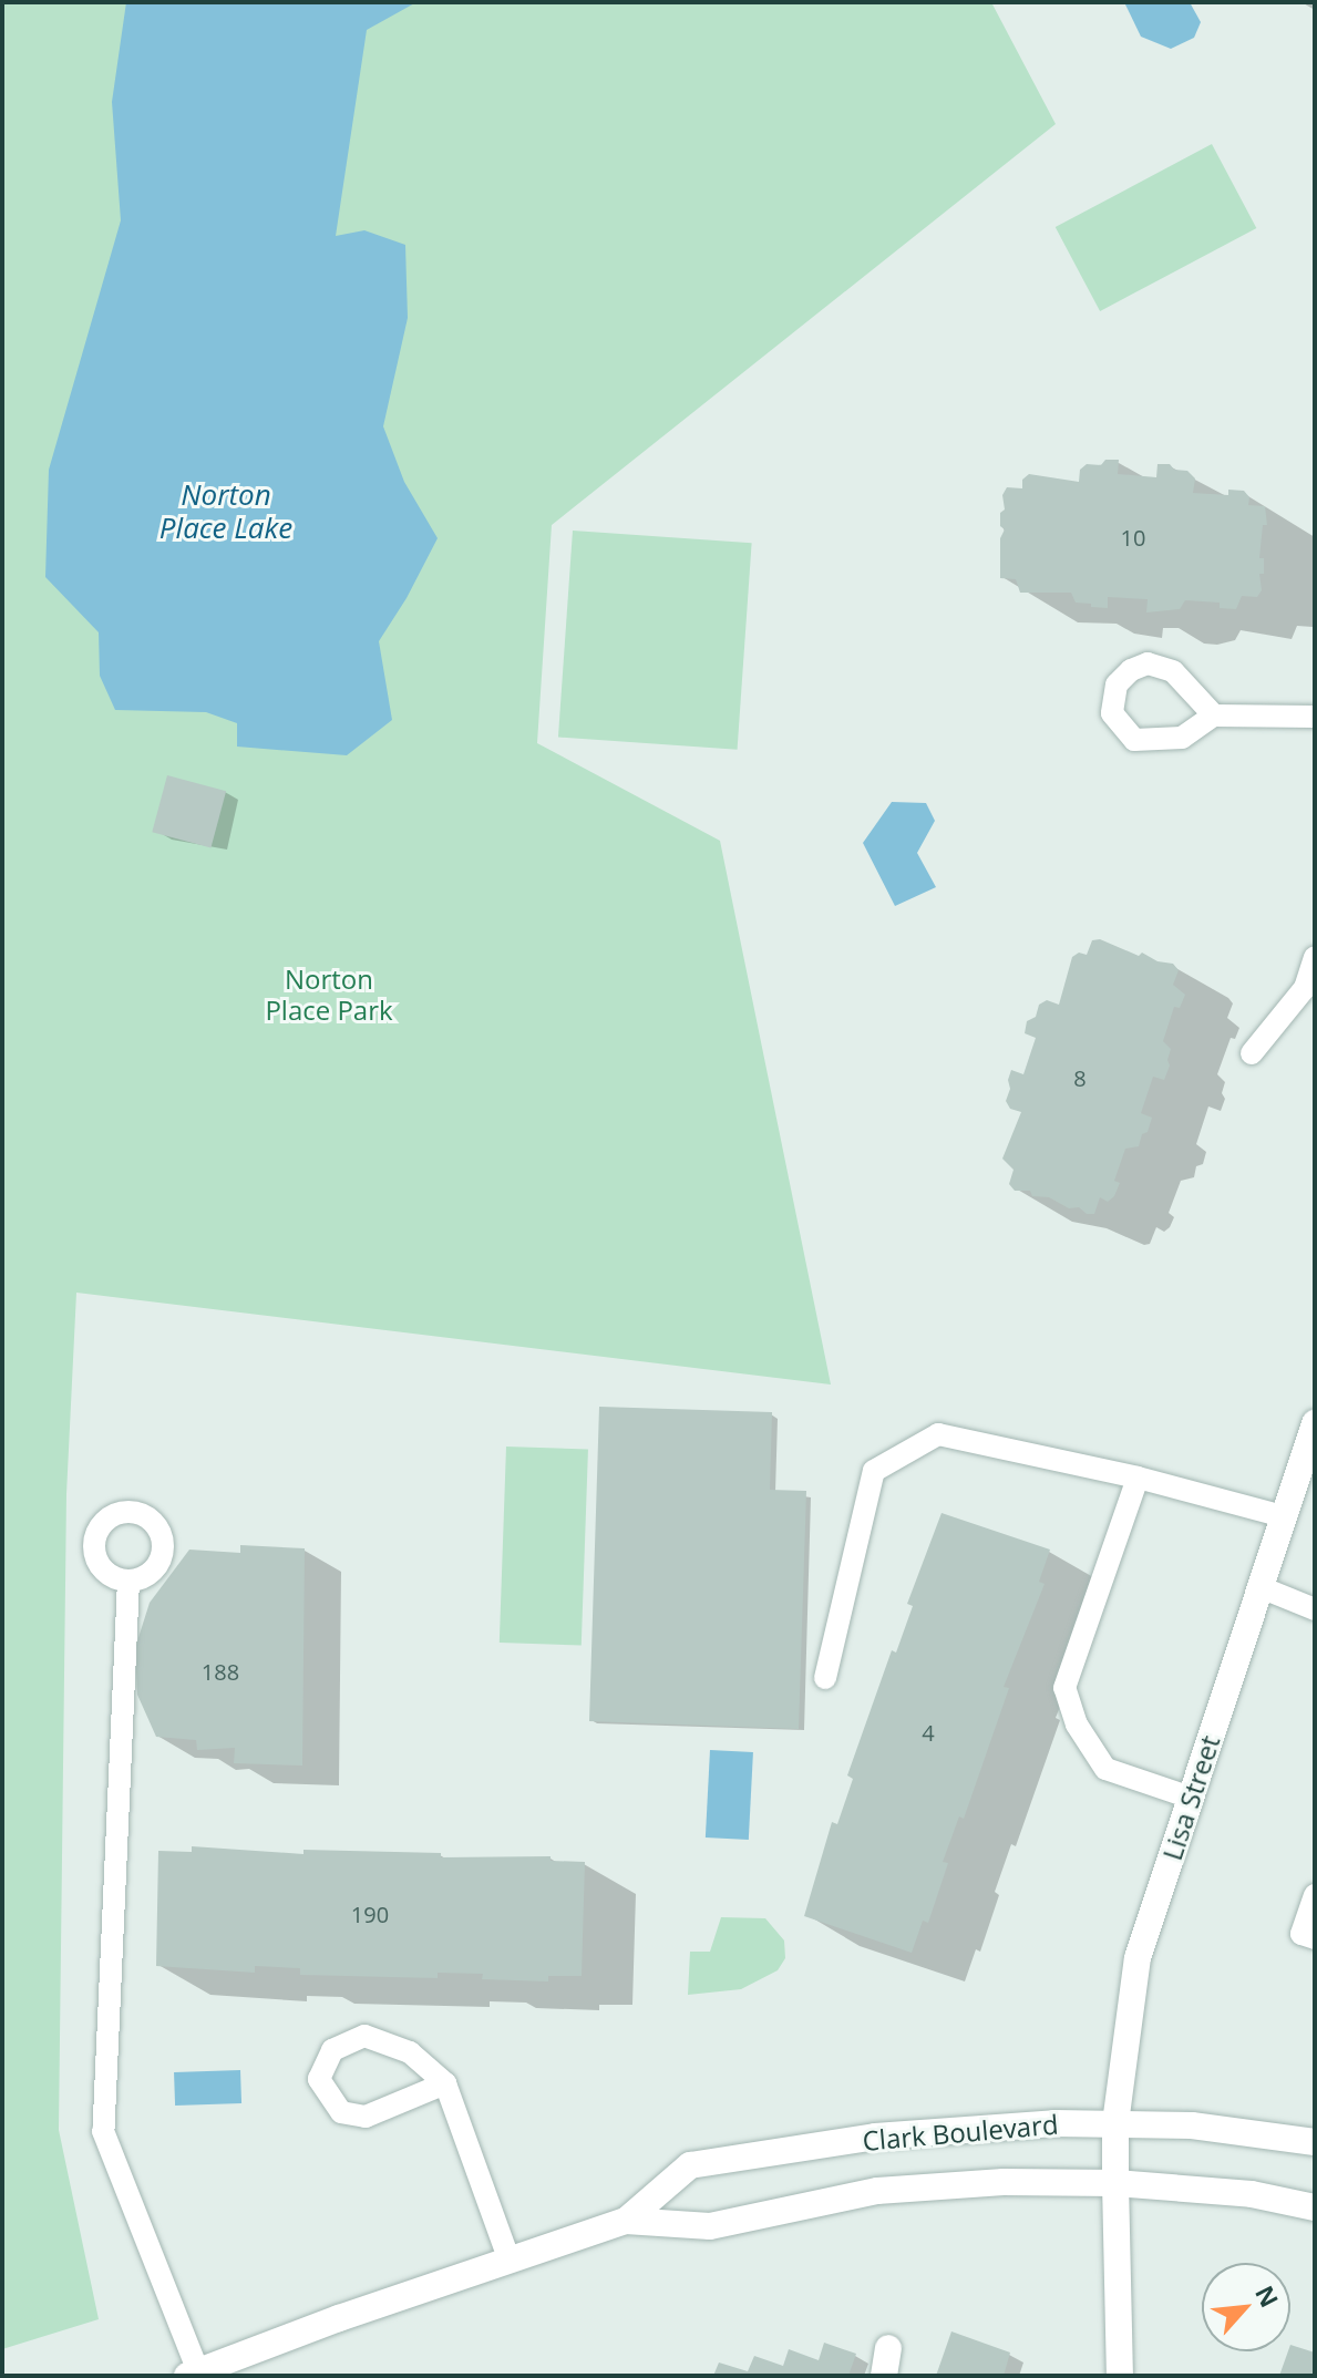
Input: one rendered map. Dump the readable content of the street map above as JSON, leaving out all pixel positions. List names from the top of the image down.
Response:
{
  "streets": {
    "street": ["Lisa Street", "Clark Boulevard"]
  },
  "crossings": [
    ["Lisa Street", "Clark Boulevard"]
  ],
  "water": ["Norton Place Lake"],
  "parks": ["Norton Place Park"],
  "house_numbers": [
    "10",
    "8",
    "188",
    "4",
    "190"
  ],
  "north": "top right"
}
